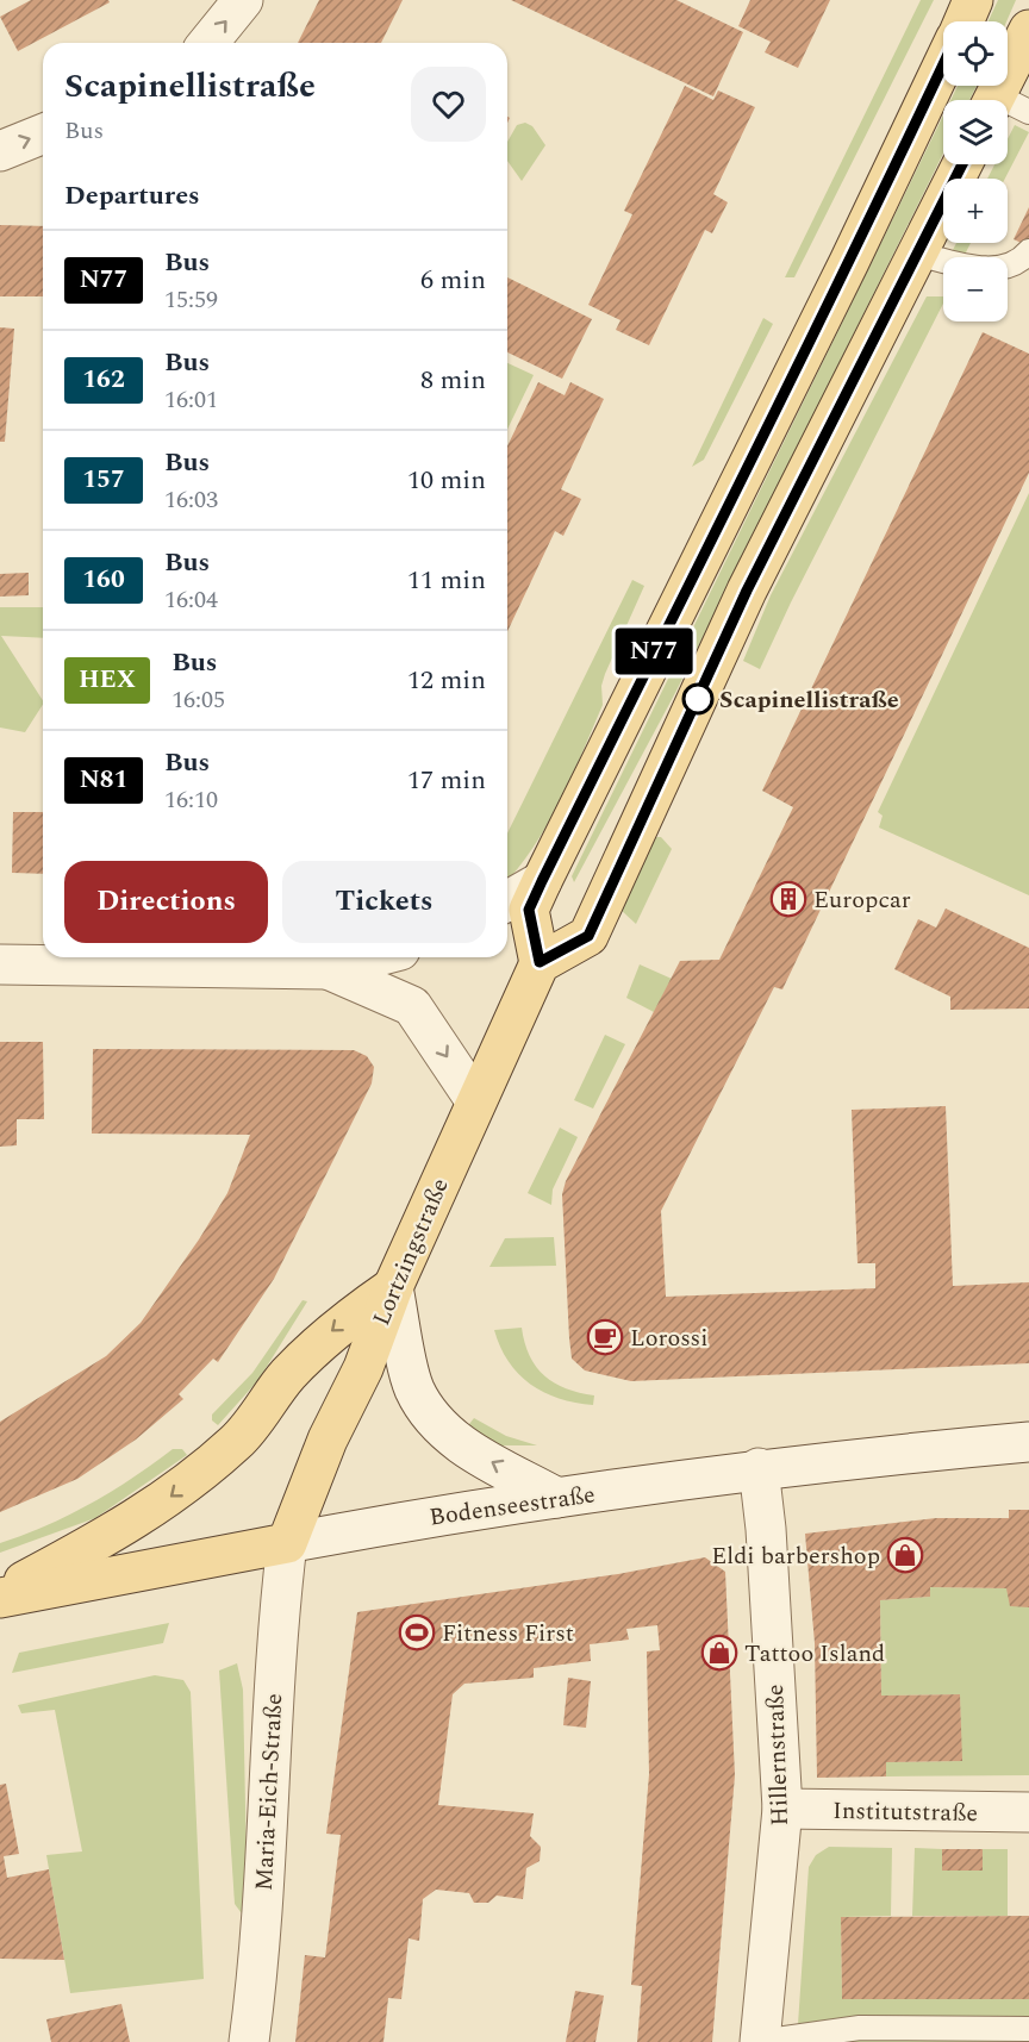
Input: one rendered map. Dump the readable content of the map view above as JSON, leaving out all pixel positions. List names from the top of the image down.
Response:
{
  "streets": {
    "main road": ["Lortzingstraße", "Bodenseestraße"],
    "street": ["Hillernstraße", "Maria-Eich-Straße", "Institutstraße"]
  },
  "crossings": [
    ["Lortzingstraße", "Bodenseestraße"],
    ["Lortzingstraße", "Maria-Eich-Straße"],
    ["Bodenseestraße", "Hillernstraße"],
    ["Bodenseestraße", "Maria-Eich-Straße"],
    ["Hillernstraße", "Institutstraße"]
  ],
  "places": {
    "other": ["Scapinellistraße"],
    "building": ["Europcar"],
    "cafe": ["Lorossi"],
    "shop": ["Eldi barbershop", "Tattoo Island"],
    "sports": ["Fitness First"]
  },
  "lines": ["bus line N77"],
  "page": {
    "on_map": "N77",
    "map_buttons": ["+", "−"],
    "heading": [
      ["Scapinellistraße", "Bus"],
      "Departures"
    ],
    "list": [
      {
        "mark": "N77",
        "name": "Bus",
        "note": "15:59",
        "value": "6 min"
      },
      {
        "mark": "162",
        "name": "Bus",
        "note": "16:01",
        "value": "8 min"
      },
      {
        "mark": "157",
        "name": "Bus",
        "note": "16:03",
        "value": "10 min"
      },
      {
        "mark": "160",
        "name": "Bus",
        "note": "16:04",
        "value": "11 min"
      },
      {
        "mark": "HEX",
        "name": "Bus",
        "note": "16:05",
        "value": "12 min"
      },
      {
        "mark": "N81",
        "name": "Bus",
        "note": "16:10",
        "value": "17 min"
      }
    ],
    "buttons": ["Directions", "Tickets"]
  }
}
